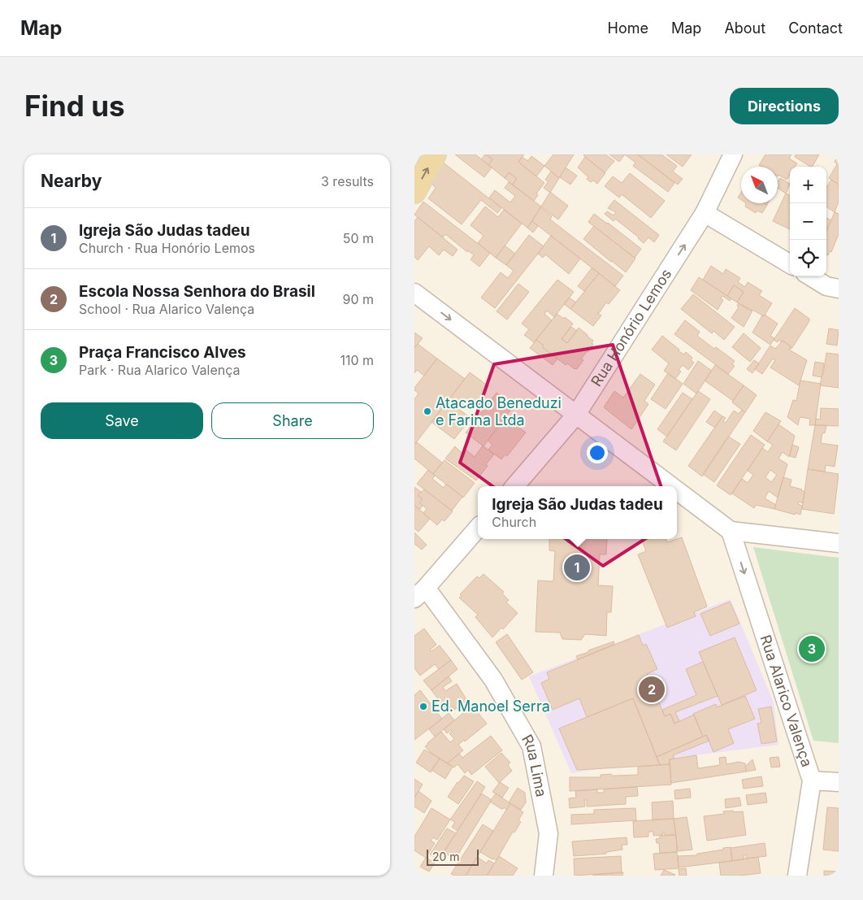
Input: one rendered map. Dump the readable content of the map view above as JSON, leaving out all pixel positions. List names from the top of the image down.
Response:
{
  "streets": {
    "street": ["Rua Honório Lemos", "Rua Alarico Valença", "Rua Lima"]
  },
  "one_way": ["Rua Honório Lemos", "Rua Alarico Valença"],
  "places": ["Atacado Beneduzi e Farina Ltda", "Ed. Manoel Serra"],
  "scale_bar": "20 m",
  "north": "top left",
  "page": {
    "header": "Map",
    "nav": [
      "Home",
      "Map",
      "About",
      "Contact"
    ],
    "buttons": [
      "Directions",
      ["Save", "Share"]
    ],
    "title": "Find us",
    "heading": ["Nearby", "3 results"],
    "map_buttons": ["+", "−"],
    "list": [
      {
        "mark": "1",
        "name": "Igreja São Judas tadeu",
        "note": "Church · Rua Honório Lemos",
        "value": "50 m"
      },
      {
        "mark": "2",
        "name": "Escola Nossa Senhora do Brasil",
        "note": "School · Rua Alarico Valença",
        "value": "90 m"
      },
      {
        "mark": "3",
        "name": "Praça Francisco Alves",
        "note": "Park · Rua Alarico Valença",
        "value": "110 m"
      }
    ],
    "popup": ["Igreja São Judas tadeu", "Church"],
    "pins": ["1", "3", "2"],
    "scale": "20 m"
  }
}
